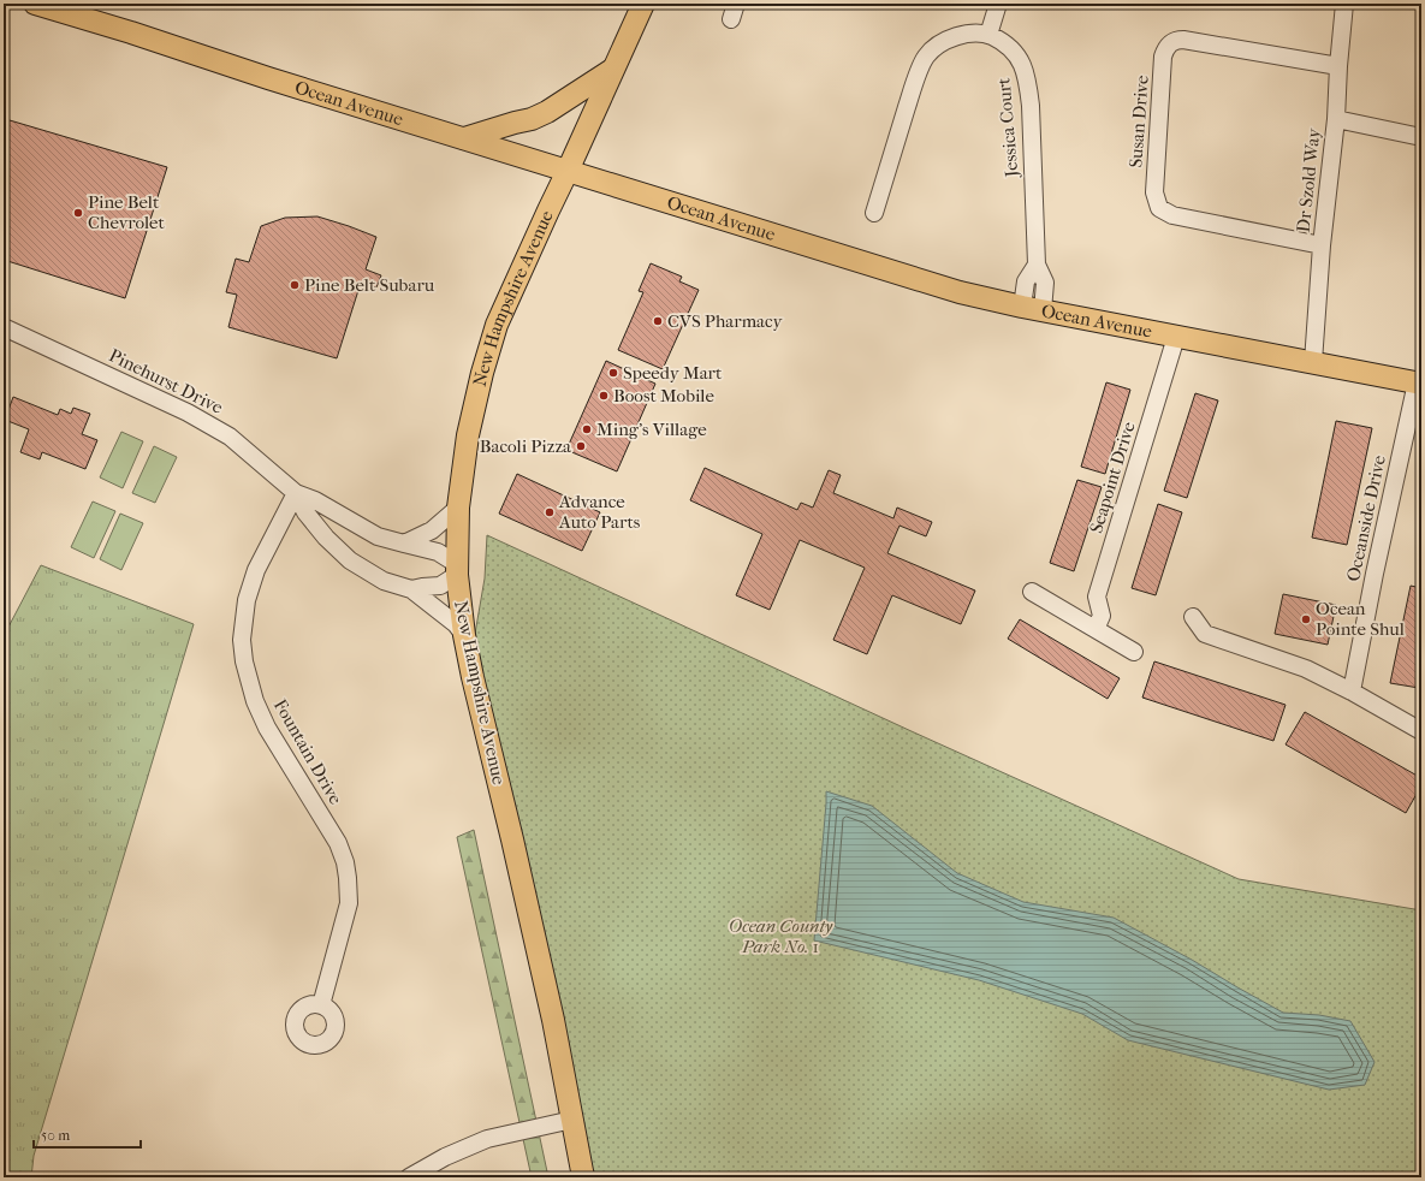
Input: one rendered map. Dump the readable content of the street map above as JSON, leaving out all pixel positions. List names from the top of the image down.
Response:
{
  "streets": {
    "main road": ["Ocean Avenue", "New Hampshire Avenue"],
    "street": [
      "Susan Drive",
      "Jessica Court",
      "Dr Szold Way",
      "Pinehurst Drive",
      "Seapoint Drive",
      "Oceanside Drive",
      "Fountain Drive"
    ]
  },
  "crossings": [
    ["Ocean Avenue", "Jessica Court"],
    ["Ocean Avenue", "Dr Szold Way"],
    ["Ocean Avenue", "New Hampshire Avenue"],
    ["Ocean Avenue", "Seapoint Drive"],
    ["Ocean Avenue", "Oceanside Drive"],
    ["Susan Drive", "Dr Szold Way"],
    ["New Hampshire Avenue", "Pinehurst Drive"],
    ["Pinehurst Drive", "Fountain Drive"]
  ],
  "parks": ["Ocean County Park No. 1"],
  "places": [
    "Pine Belt Chevrolet",
    "Pine Belt Subaru",
    "CVS Pharmacy",
    "Speedy Mart",
    "Boost Mobile",
    "Ming's Village",
    "Bacoli Pizza",
    "Advance Auto Parts",
    "Ocean Pointe Shul"
  ],
  "scale_bar": "50 m"
}
